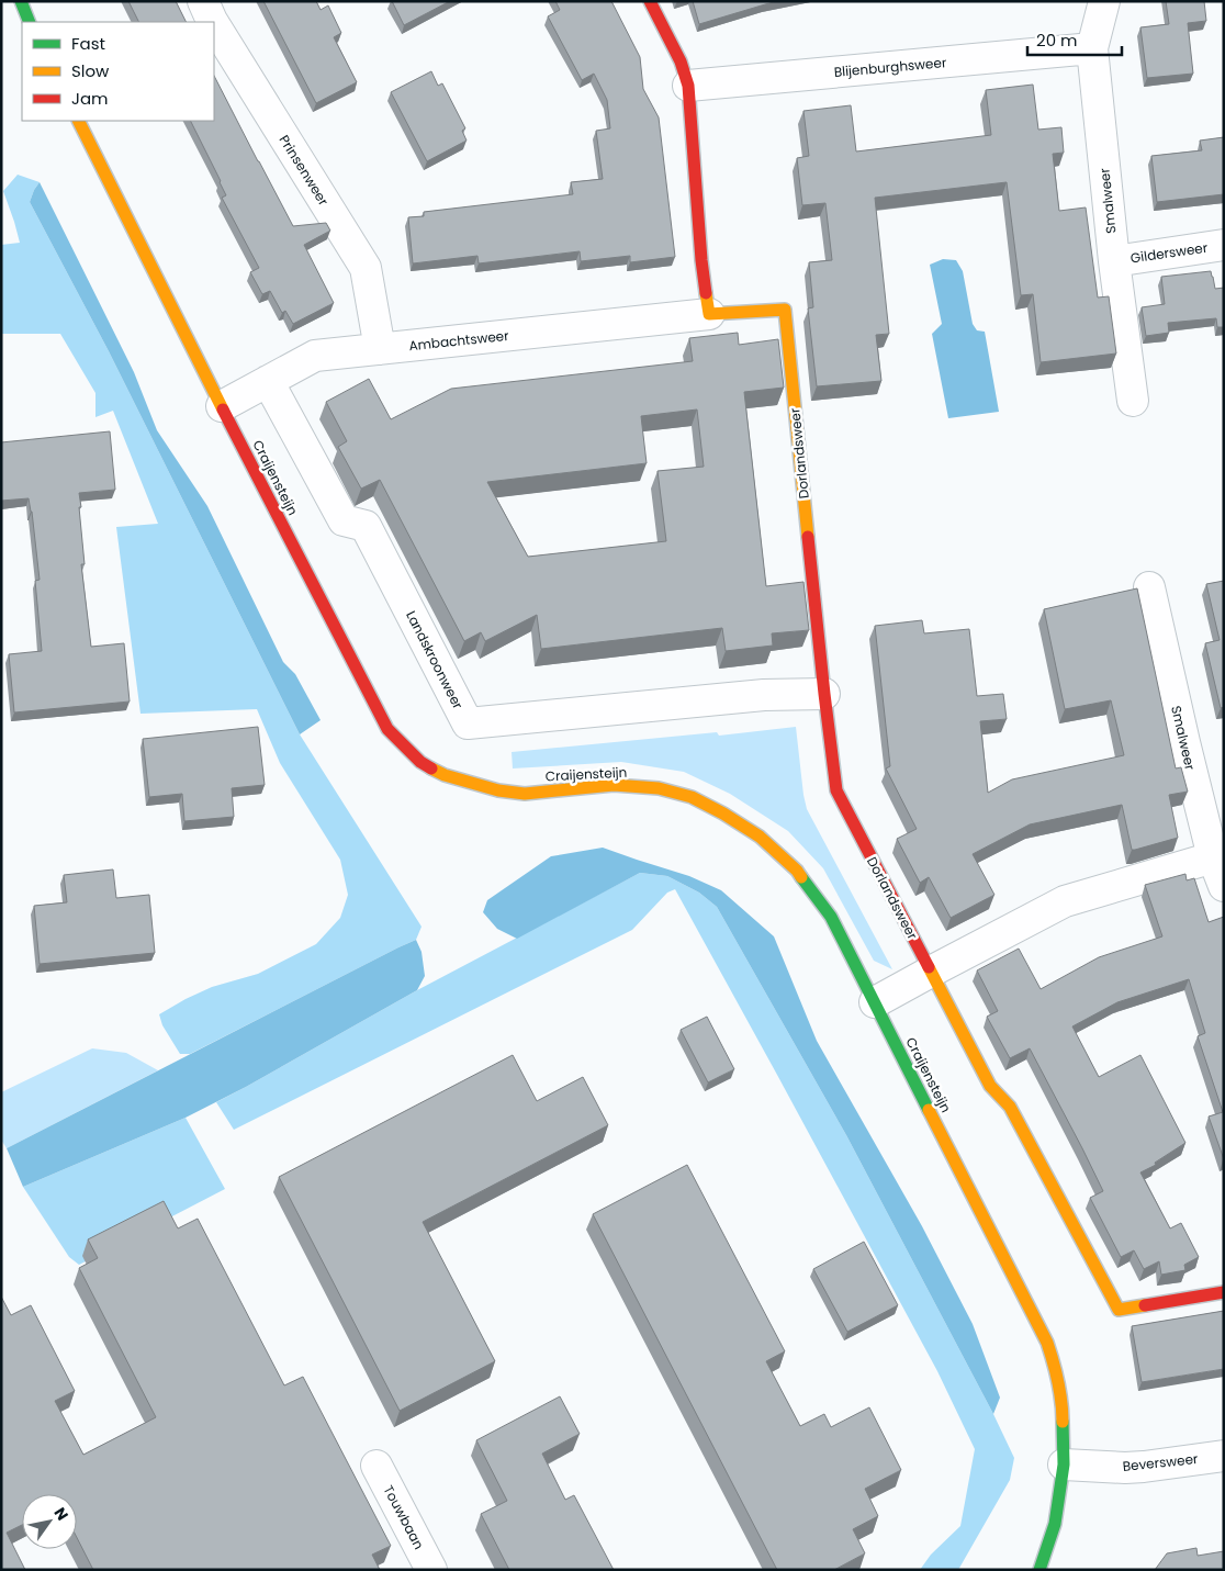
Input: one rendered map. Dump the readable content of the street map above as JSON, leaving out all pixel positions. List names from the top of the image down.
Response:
{
  "streets": {
    "street": [
      "Blijenburghsweer",
      "Prinsenweer",
      "Smalweer",
      "Gildersweer",
      "Ambachtsweer",
      "Dorlandsweer",
      "Craijensteijn",
      "Landskroonweer",
      "Beversweer",
      "Touwbaan"
    ]
  },
  "crossings": [
    ["Blijenburghsweer", "Smalweer"],
    ["Prinsenweer", "Ambachtsweer"],
    ["Smalweer", "Gildersweer"],
    ["Ambachtsweer", "Dorlandsweer"],
    ["Ambachtsweer", "Craijensteijn"],
    ["Ambachtsweer", "Landskroonweer"],
    ["Dorlandsweer", "Landskroonweer"],
    ["Craijensteijn", "Beversweer"]
  ],
  "legend": ["Fast", "Slow", "Jam"],
  "scale_bar": "20 m",
  "north": "top right"
}
